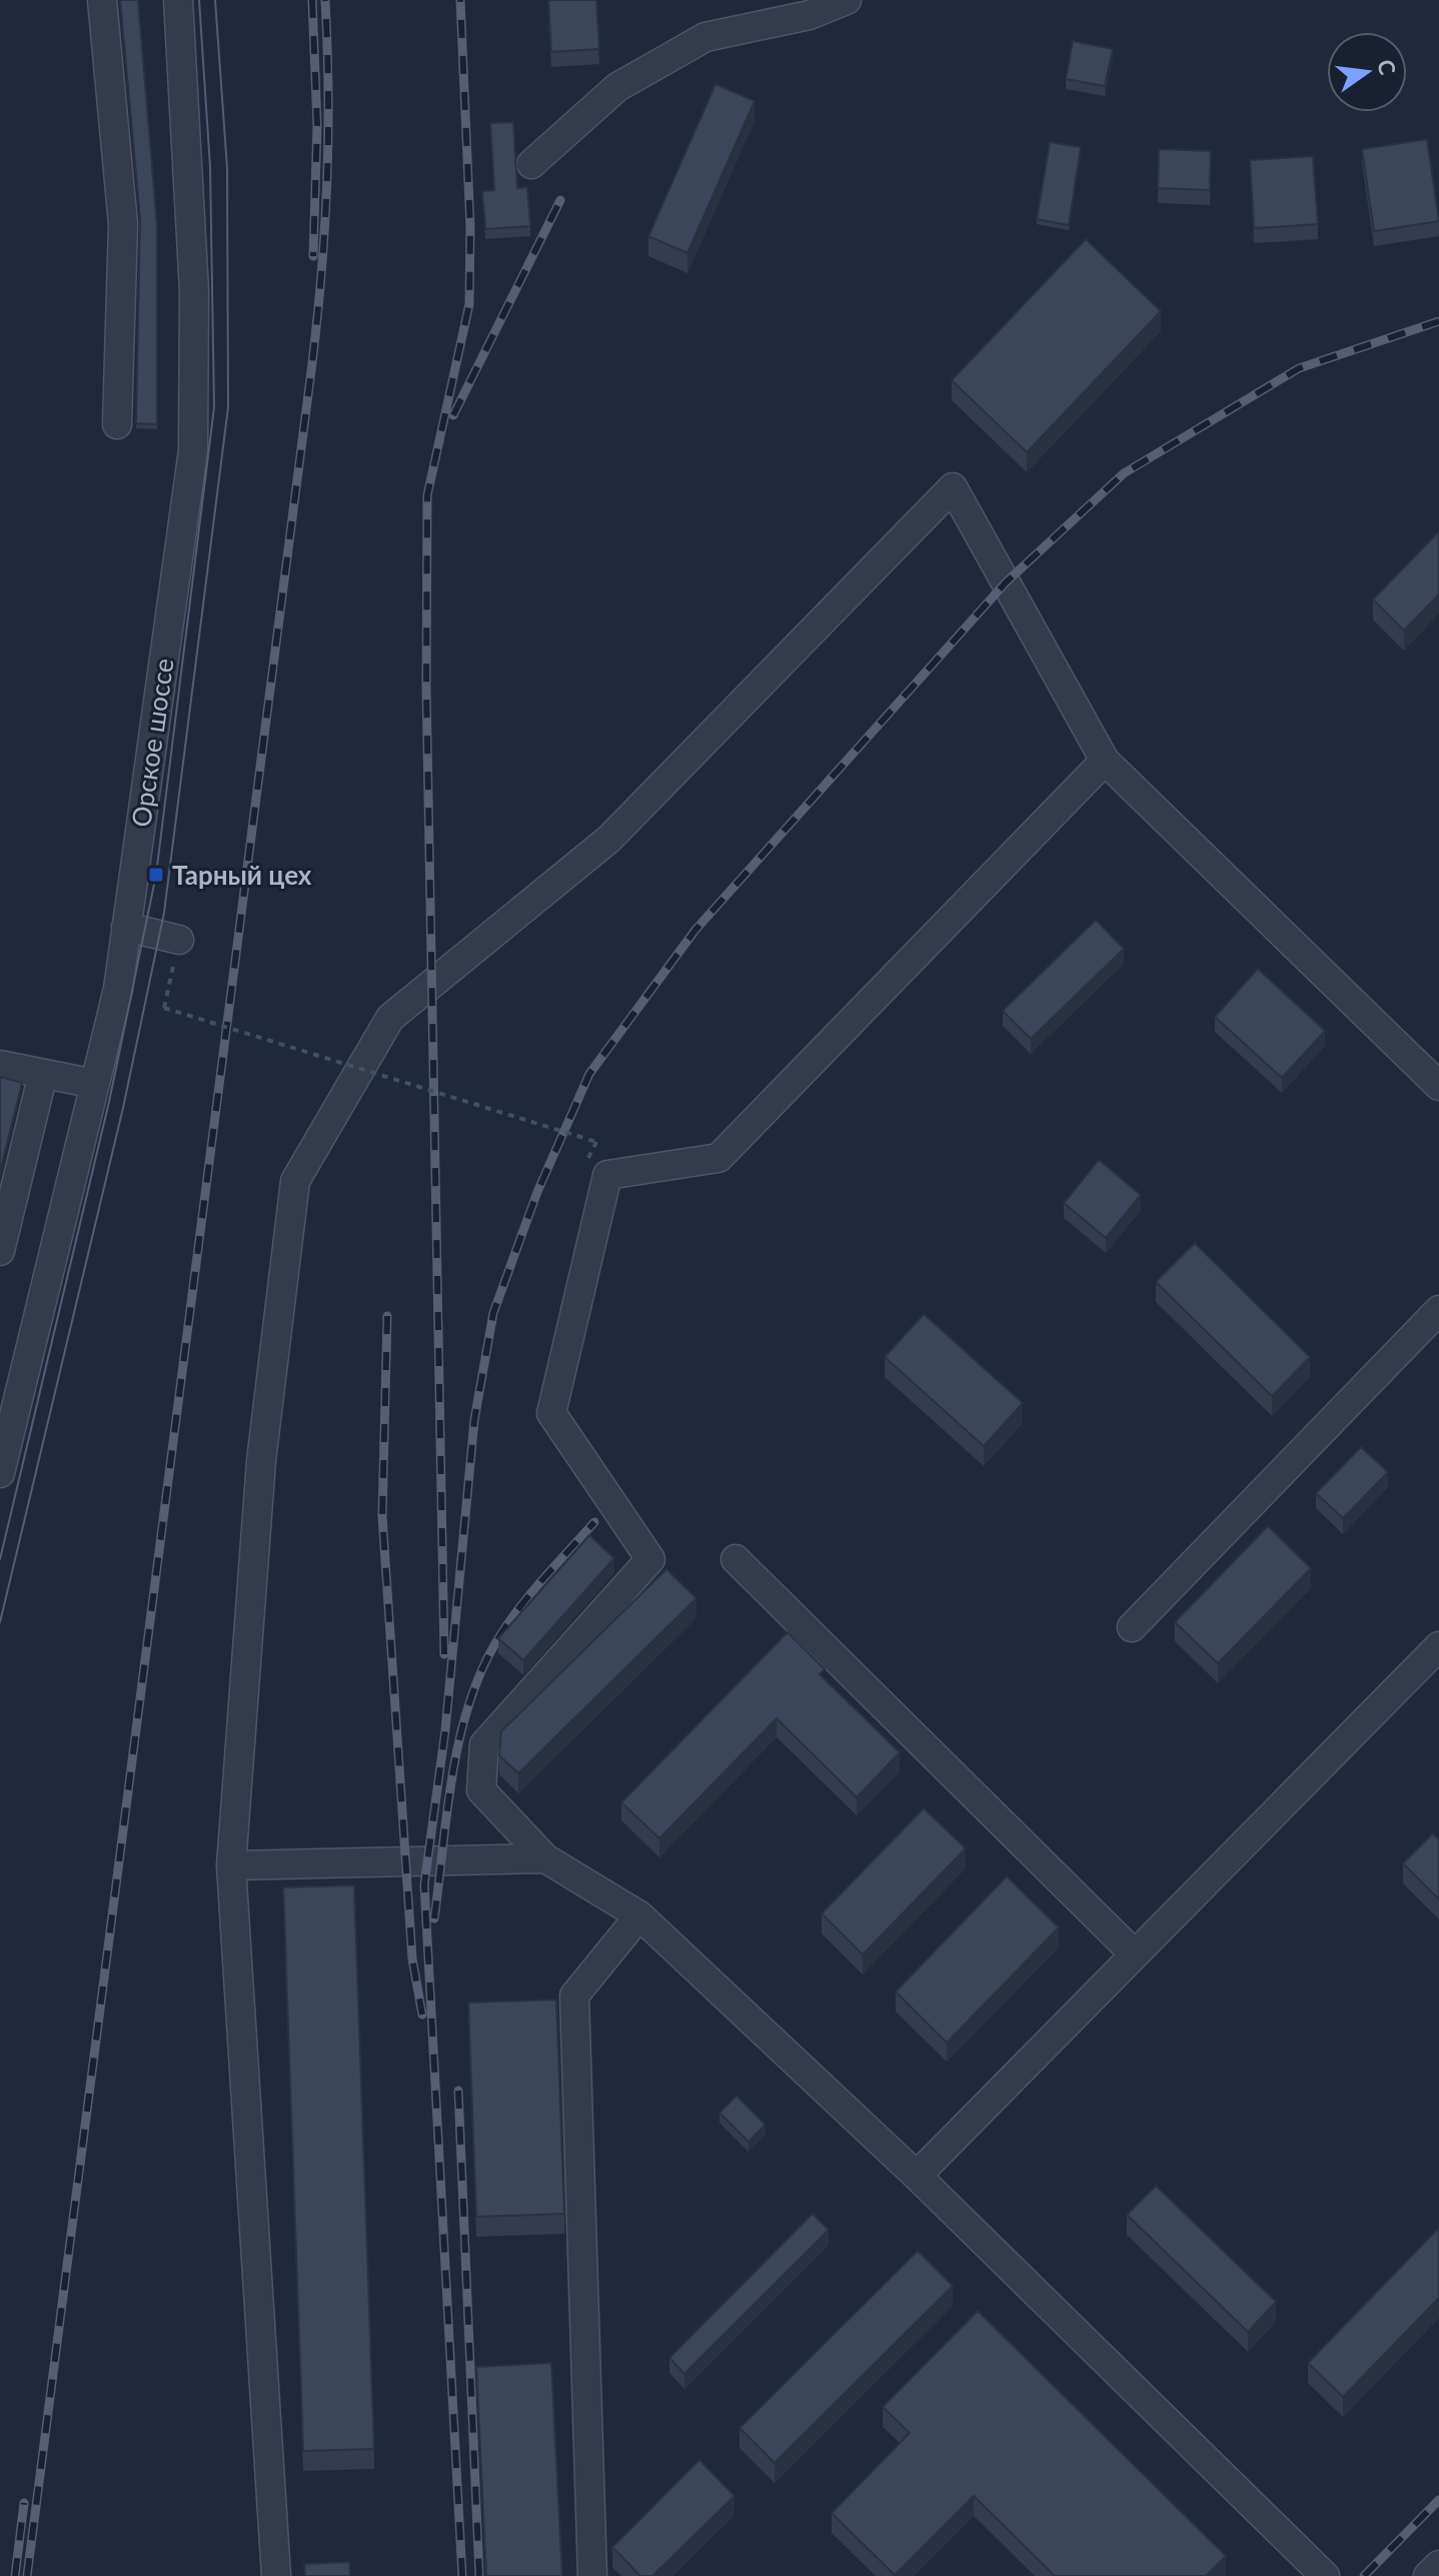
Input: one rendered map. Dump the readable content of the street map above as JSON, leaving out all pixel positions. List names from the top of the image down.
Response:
{
  "streets": {
    "street": ["Орское шоссе"]
  },
  "places": {
    "transit": ["Тарный цех"]
  },
  "north": "right"
}
